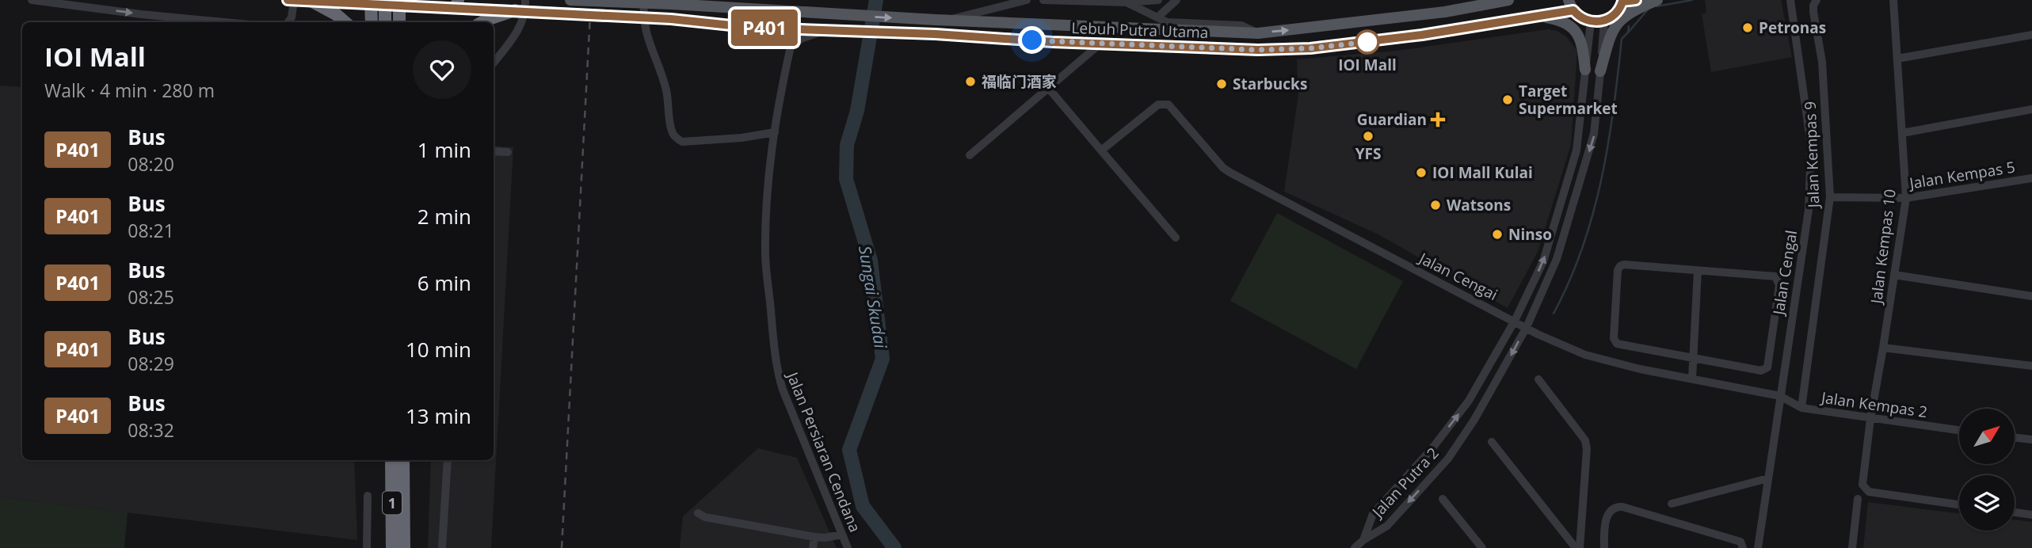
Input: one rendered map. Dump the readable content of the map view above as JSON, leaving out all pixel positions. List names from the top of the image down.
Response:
{
  "streets": {
    "highway": ["1"],
    "main road": ["Lebuh Putra Utama"],
    "street": [
      "Jalan Kempas 9",
      "Jalan Kempas 5",
      "Jalan Kempas 10",
      "Jalan Cengal",
      "Jalan Cengai",
      "Jalan Kempas 2",
      "Jalan Persiaran Cendana",
      "Jalan Putra 2"
    ]
  },
  "crossings": [
    ["Jalan Kempas 9", "Jalan Kempas 5"],
    ["Jalan Kempas 9", "Jalan Kempas 2"],
    ["Jalan Kempas 5", "Jalan Kempas 10"],
    ["Jalan Kempas 10", "Jalan Kempas 2"],
    ["Jalan Cengal", "Jalan Cengai"],
    ["Jalan Cengal", "Jalan Kempas 2"],
    ["Jalan Cengai", "Jalan Kempas 2"],
    ["Jalan Cengai", "Jalan Putra 2"]
  ],
  "water": ["Sungai Skudai"],
  "places": {
    "other": [
      "Petronas",
      "IOI Mall",
      "福临门酒家",
      "Starbucks",
      "Target Supermarket",
      "YFS",
      "IOI Mall Kulai",
      "Watsons",
      "Ninso"
    ],
    "health": ["Guardian"]
  },
  "lines": ["bus line P401"],
  "north": "top right",
  "page": {
    "on_map": "P401",
    "heading": ["IOI Mall", "Walk · 4 min · 280 m"],
    "list": [
      {
        "mark": "P401",
        "name": "Bus",
        "note": "08:20",
        "value": "1 min"
      },
      {
        "mark": "P401",
        "name": "Bus",
        "note": "08:21",
        "value": "2 min"
      },
      {
        "mark": "P401",
        "name": "Bus",
        "note": "08:25",
        "value": "6 min"
      },
      {
        "mark": "P401",
        "name": "Bus",
        "note": "08:29",
        "value": "10 min"
      },
      {
        "mark": "P401",
        "name": "Bus",
        "note": "08:32",
        "value": "13 min"
      }
    ]
  }
}
